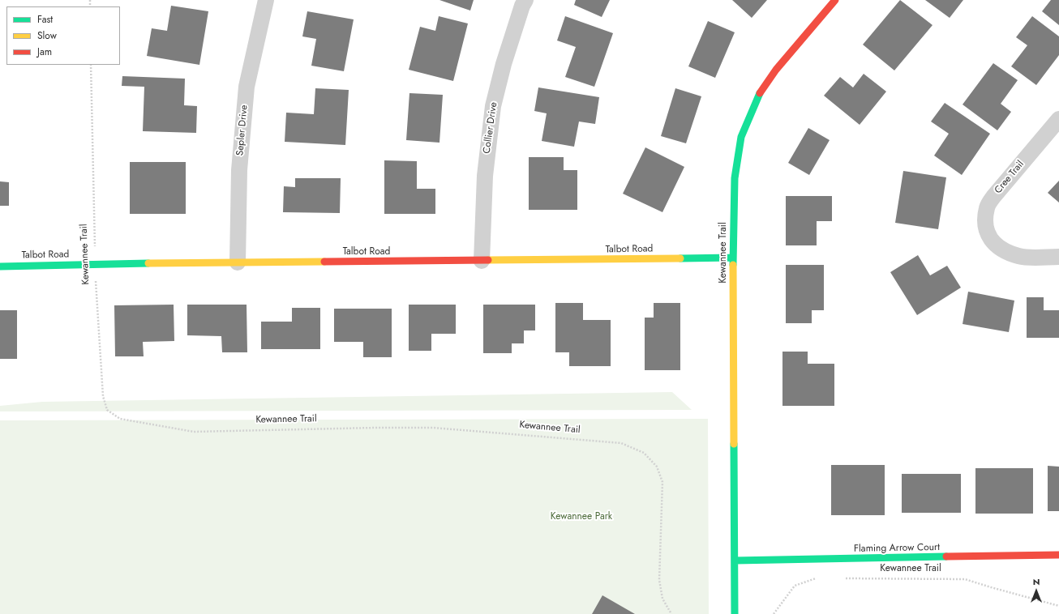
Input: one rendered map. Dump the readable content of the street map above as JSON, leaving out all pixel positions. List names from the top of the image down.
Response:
{
  "streets": {
    "street": [
      "Collier Drive",
      "Sepler Drive",
      "Cree Trail",
      "Talbot Road",
      "Kewannee Trail",
      "Flaming Arrow Court"
    ]
  },
  "crossings": [
    ["Collier Drive", "Talbot Road"],
    ["Sepler Drive", "Talbot Road"],
    ["Talbot Road", "Kewannee Trail"],
    ["Kewannee Trail", "Flaming Arrow Court"]
  ],
  "parks": ["Kewannee Park"],
  "legend": ["Fast", "Slow", "Jam"],
  "north": "top"
}
